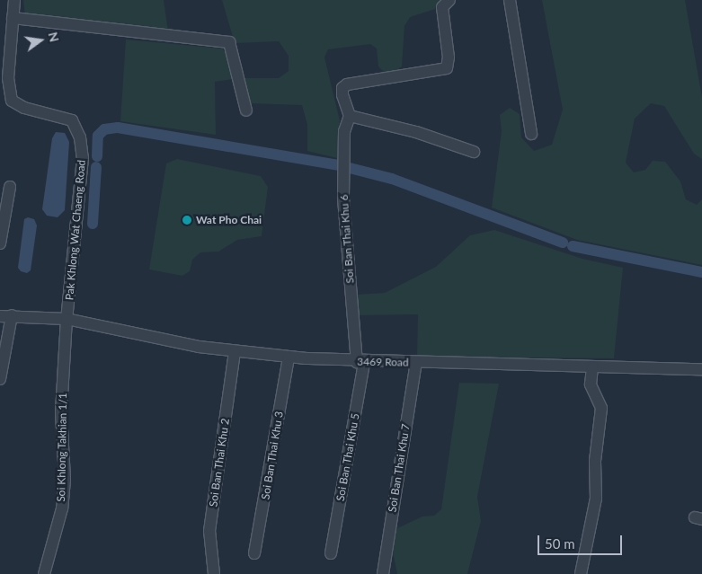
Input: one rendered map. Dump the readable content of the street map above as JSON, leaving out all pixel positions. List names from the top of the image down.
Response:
{
  "streets": {
    "street": [
      "Pak Khlong Wat Chaeng Road",
      "Soi Ban Thai Khu 6",
      "3469 Road",
      "Soi Khlong Takhian 1/1",
      "Soi Ban Thai Khu 3",
      "Soi Ban Thai Khu 5",
      "Soi Ban Thai Khu 2",
      "Soi Ban Thai Khu 7"
    ]
  },
  "crossings": [
    ["Pak Khlong Wat Chaeng Road", "3469 Road"],
    ["Pak Khlong Wat Chaeng Road", "Soi Khlong Takhian 1/1"],
    ["Soi Ban Thai Khu 6", "3469 Road"],
    ["Soi Ban Thai Khu 6", "Soi Ban Thai Khu 5"],
    ["3469 Road", "Soi Khlong Takhian 1/1"],
    ["3469 Road", "Soi Ban Thai Khu 3"],
    ["3469 Road", "Soi Ban Thai Khu 5"],
    ["3469 Road", "Soi Ban Thai Khu 2"],
    ["3469 Road", "Soi Ban Thai Khu 7"]
  ],
  "places": ["Wat Pho Chai"],
  "scale_bar": "50 m",
  "north": "right"
}
